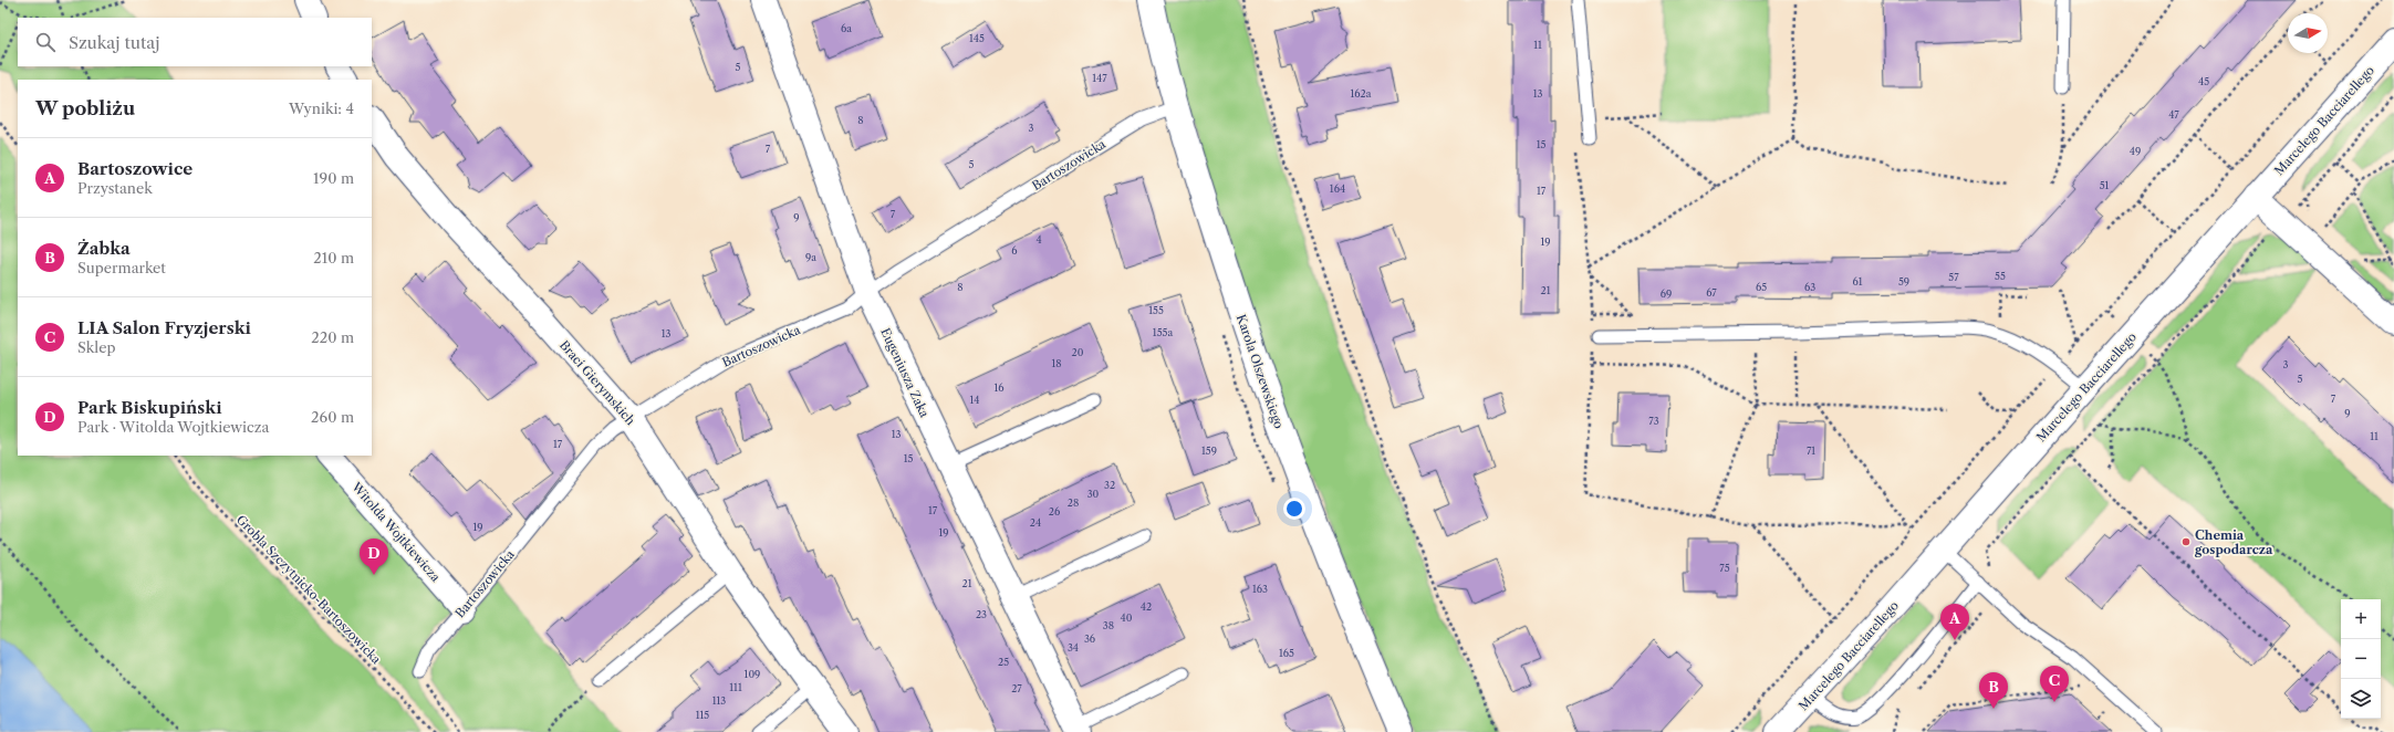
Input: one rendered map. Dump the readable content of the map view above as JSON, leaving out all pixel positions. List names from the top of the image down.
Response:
{
  "streets": {
    "street": [
      "Marcelego Bacciarellego",
      "Karola Olszewskiego",
      "Eugeniusza Zaka",
      "Braci Gierymskich",
      "Witolda Wojtkiewicza"
    ],
    "lane": ["Bartoszowicka"],
    "path": ["Grobla Szczytnicko-Bartoszowicka"]
  },
  "crossings": [
    ["Bartoszowicka", "Karola Olszewskiego"],
    ["Bartoszowicka", "Eugeniusza Zaka"],
    ["Bartoszowicka", "Braci Gierymskich"],
    ["Bartoszowicka", "Witolda Wojtkiewicza"]
  ],
  "places": ["Chemia gospodarcza"],
  "house_numbers": [
    "6a",
    "145",
    "11",
    "5",
    "147",
    "45",
    "162a",
    "13",
    "47",
    "8",
    "3",
    "15",
    "7",
    "49",
    "5",
    "51",
    "164",
    "17",
    "7",
    "9",
    "4",
    "19",
    "6",
    "9a",
    "55",
    "57",
    "61",
    "59",
    "8",
    "65",
    "63",
    "21",
    "67",
    "69",
    "155",
    "155a",
    "13",
    "20",
    "18",
    "3",
    "5",
    "16",
    "7",
    "14",
    "9",
    "73",
    "13",
    "11",
    "17",
    "159",
    "71",
    "15",
    "32",
    "30",
    "28",
    "17",
    "26",
    "24",
    "19",
    "19",
    "75",
    "21",
    "163",
    "42",
    "23",
    "40",
    "38",
    "36",
    "34",
    "165",
    "25",
    "109",
    "111",
    "27",
    "113",
    "115"
  ],
  "north": "right",
  "page": {
    "search": "Szukaj tutaj",
    "heading": ["W pobliżu", "Wyniki: 4"],
    "list": [
      {
        "mark": "A",
        "name": "Bartoszowice",
        "note": "Przystanek",
        "value": "190 m"
      },
      {
        "mark": "B",
        "name": "Żabka",
        "note": "Supermarket",
        "value": "210 m"
      },
      {
        "mark": "C",
        "name": "LIA Salon Fryzjerski",
        "note": "Sklep",
        "value": "220 m"
      },
      {
        "mark": "D",
        "name": "Park Biskupiński",
        "note": "Park · Witolda Wojtkiewicza",
        "value": "260 m"
      }
    ],
    "pins": [
      "D",
      "A",
      "C",
      "B"
    ],
    "map_buttons": ["+", "−"]
  }
}
